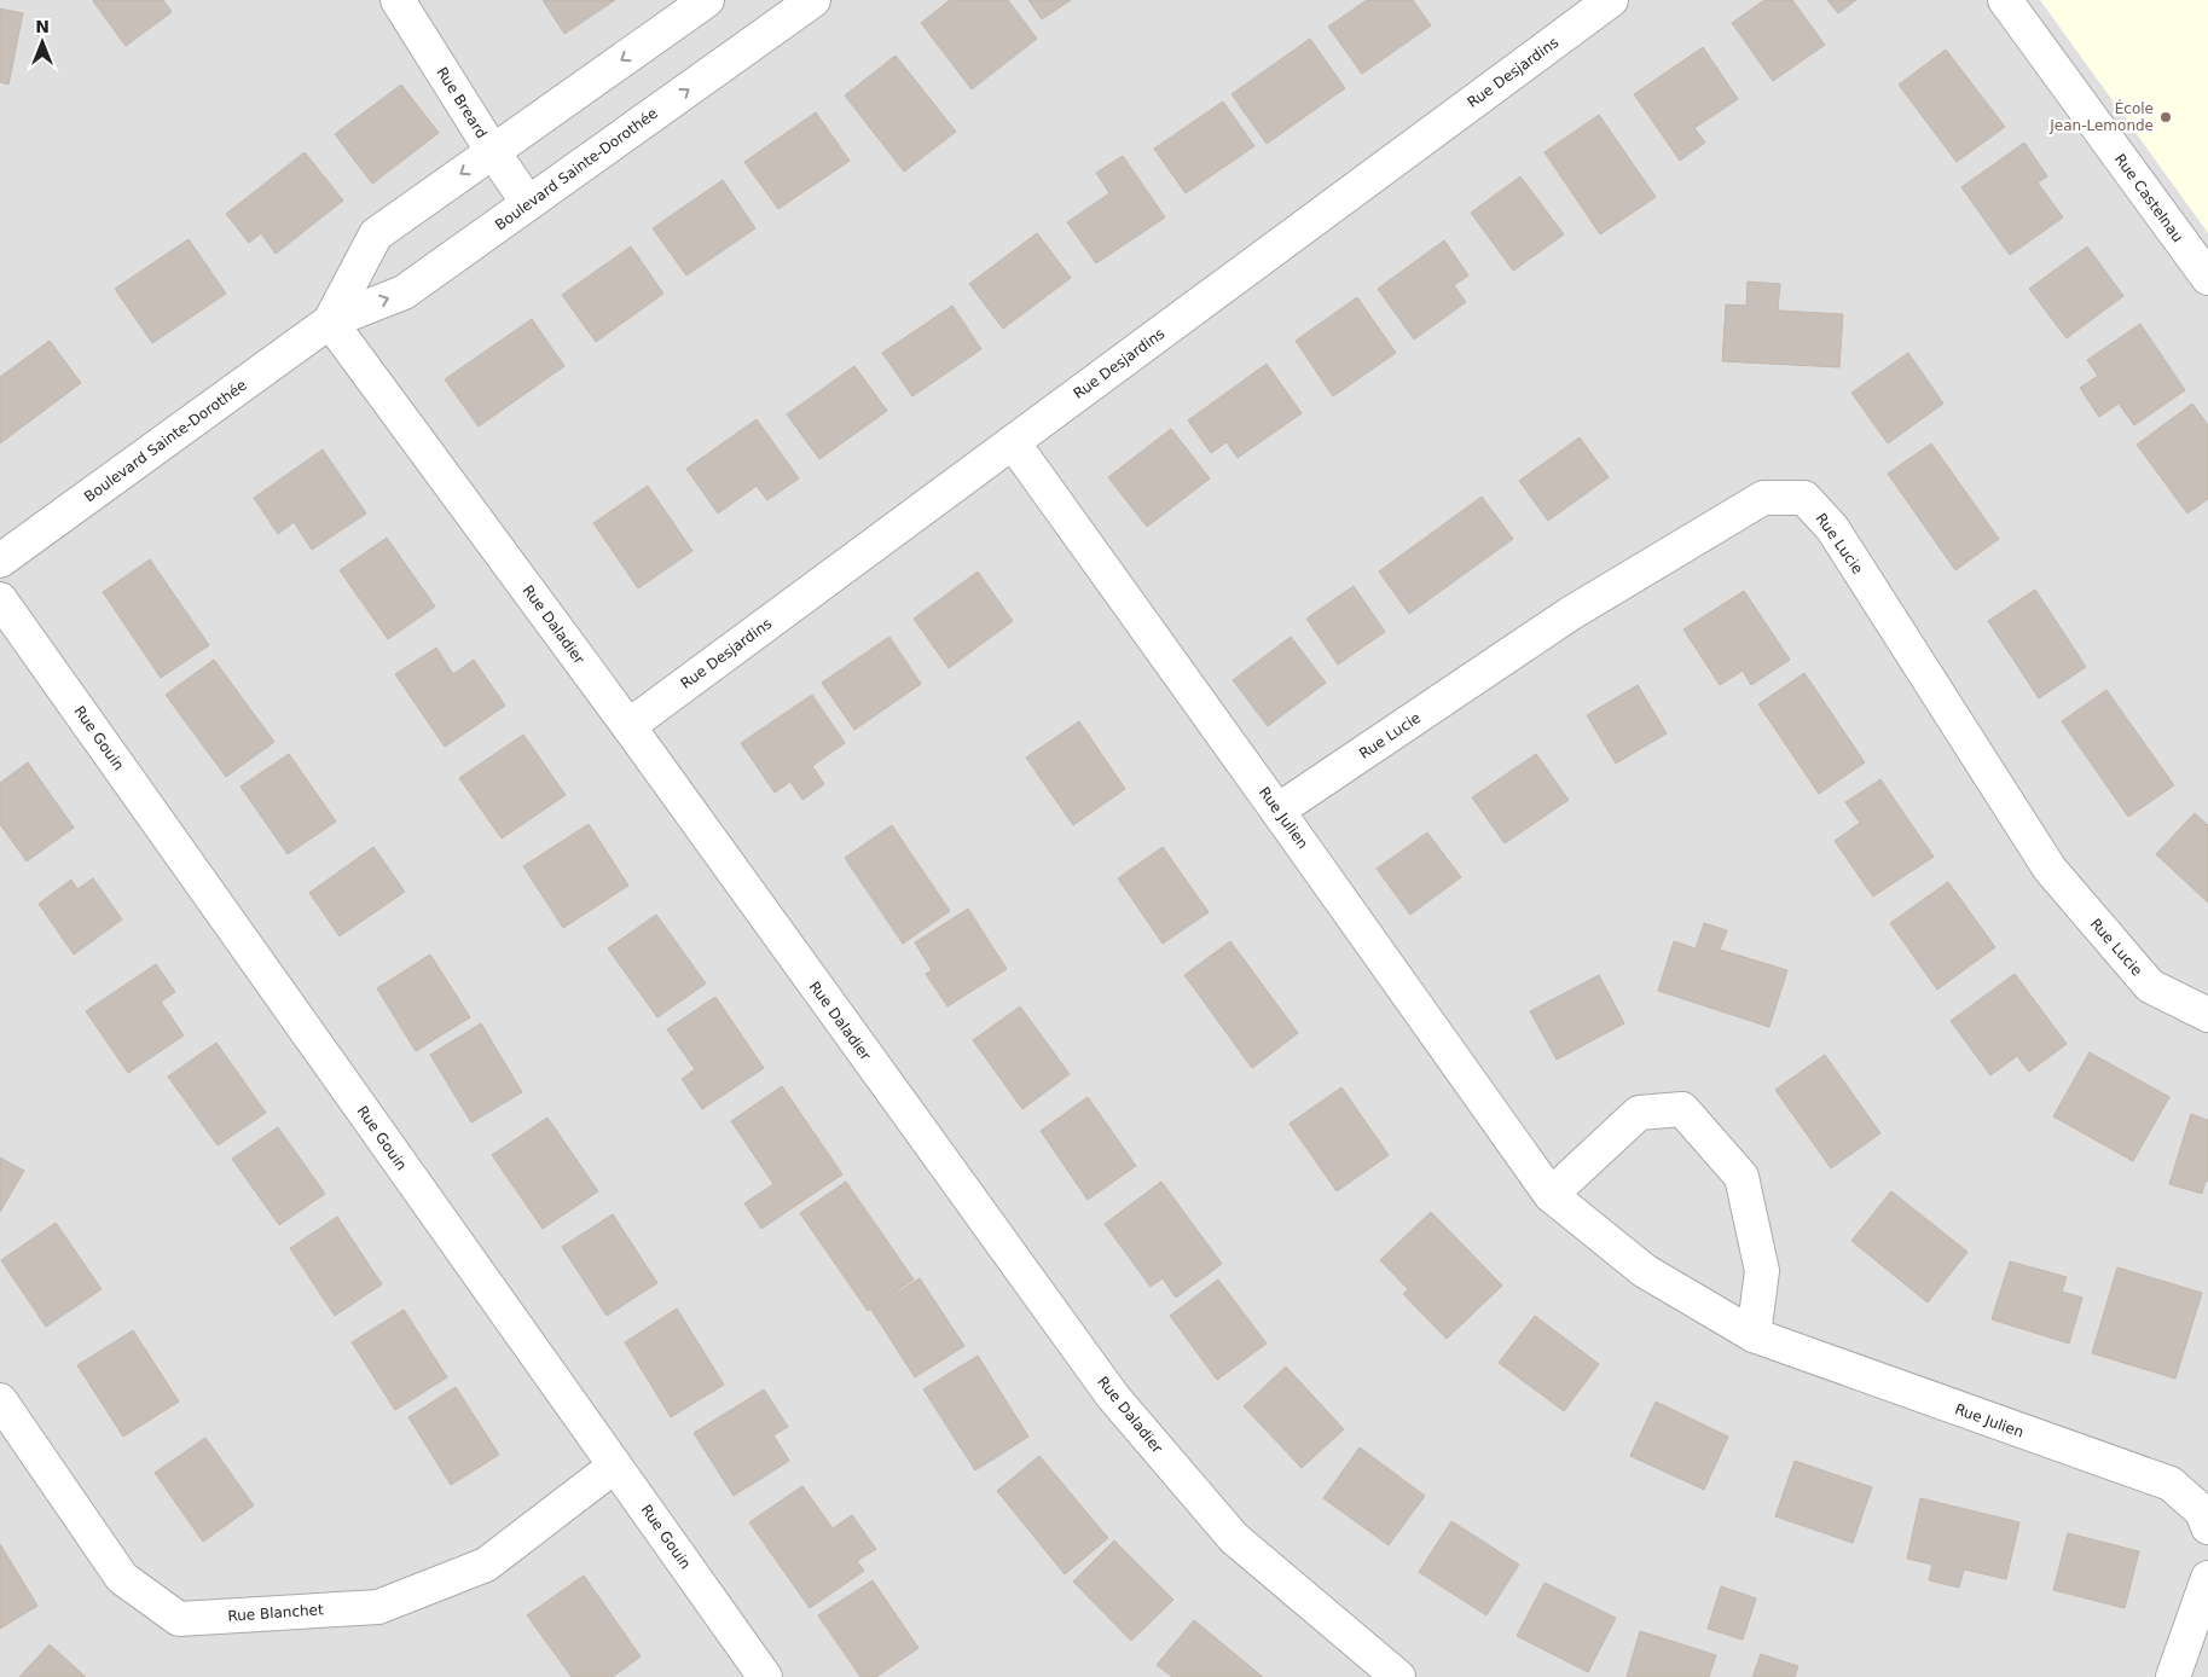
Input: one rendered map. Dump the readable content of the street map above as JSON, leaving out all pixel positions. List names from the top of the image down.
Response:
{
  "streets": {
    "street": [
      "Rue Desjardins",
      "Rue Breard",
      "Boulevard Sainte-Dorothée",
      "Rue Castelnau",
      "Rue Lucie",
      "Rue Daladier",
      "Rue Gouin",
      "Rue Julien",
      "Rue Blanchet"
    ]
  },
  "crossings": [
    ["Rue Desjardins", "Rue Daladier"],
    ["Rue Desjardins", "Rue Julien"],
    ["Rue Breard", "Boulevard Sainte-Dorothée"],
    ["Boulevard Sainte-Dorothée", "Rue Daladier"],
    ["Rue Lucie", "Rue Julien"],
    ["Rue Gouin", "Rue Blanchet"]
  ],
  "places": ["École Jean-Lemonde"],
  "north": "top"
}
